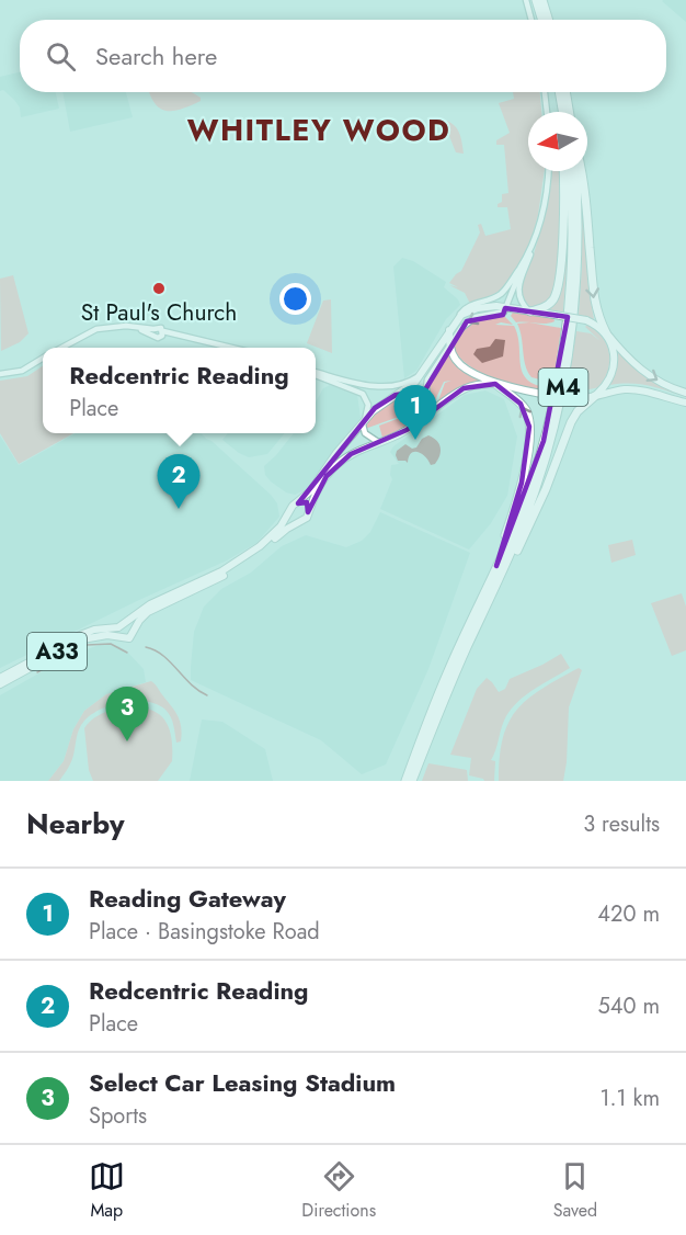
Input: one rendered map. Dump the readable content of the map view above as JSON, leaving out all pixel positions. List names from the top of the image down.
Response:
{
  "streets": {
    "highway": ["M4", "A33"]
  },
  "districts": ["WHITLEY WOOD"],
  "places": ["St Paul's Church"],
  "north": "left",
  "page": {
    "search": "Search here",
    "popup": ["Redcentric Reading", "Place"],
    "pins": ["1", "2", "3"],
    "heading": ["Nearby", "3 results"],
    "list": [
      {
        "mark": "1",
        "name": "Reading Gateway",
        "note": "Place · Basingstoke Road",
        "value": "420 m"
      },
      {
        "mark": "2",
        "name": "Redcentric Reading",
        "note": "Place",
        "value": "540 m"
      },
      {
        "mark": "3",
        "name": "Select Car Leasing Stadium",
        "note": "Sports",
        "value": "1.1 km"
      }
    ],
    "nav": ["Map", "Directions", "Saved"]
  }
}
